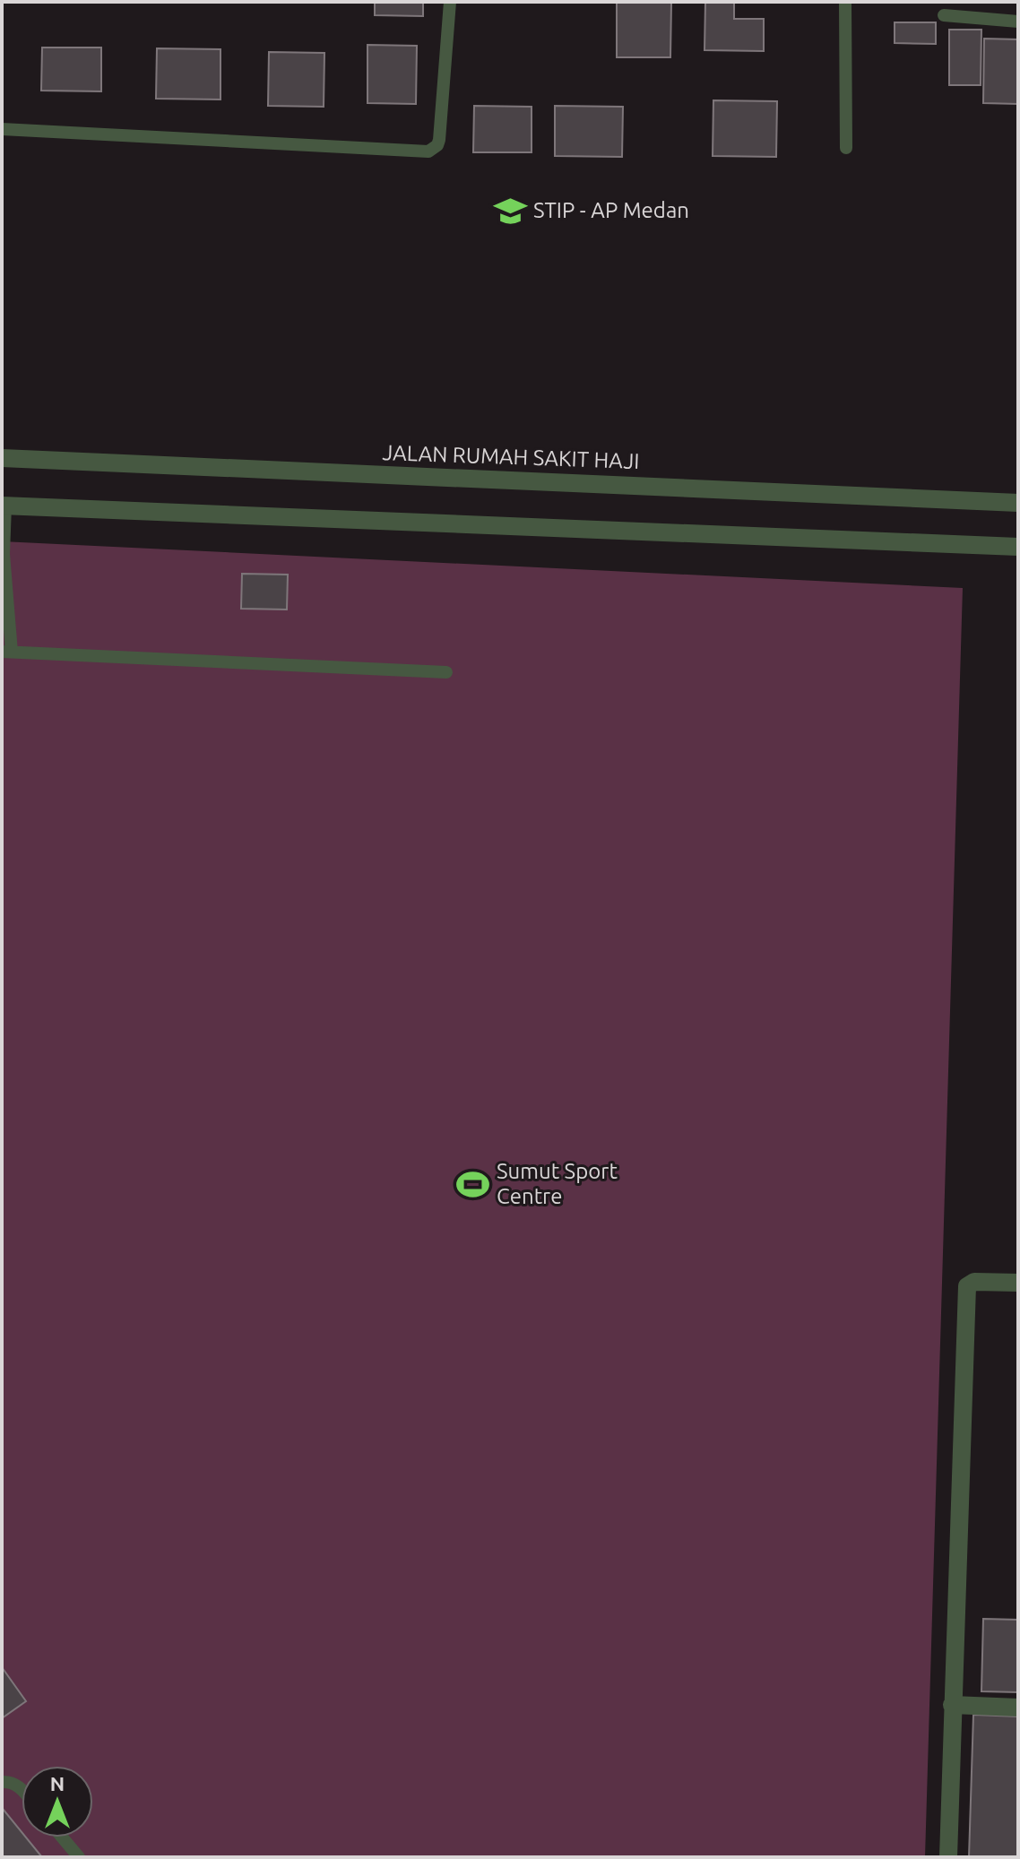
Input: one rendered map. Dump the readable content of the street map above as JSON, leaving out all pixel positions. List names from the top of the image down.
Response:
{
  "streets": {
    "street": ["JALAN RUMAH SAKIT HAJI"]
  },
  "places": {
    "school or university": ["STIP - AP Medan"],
    "sports": ["Sumut Sport Centre"]
  },
  "north": "top"
}
